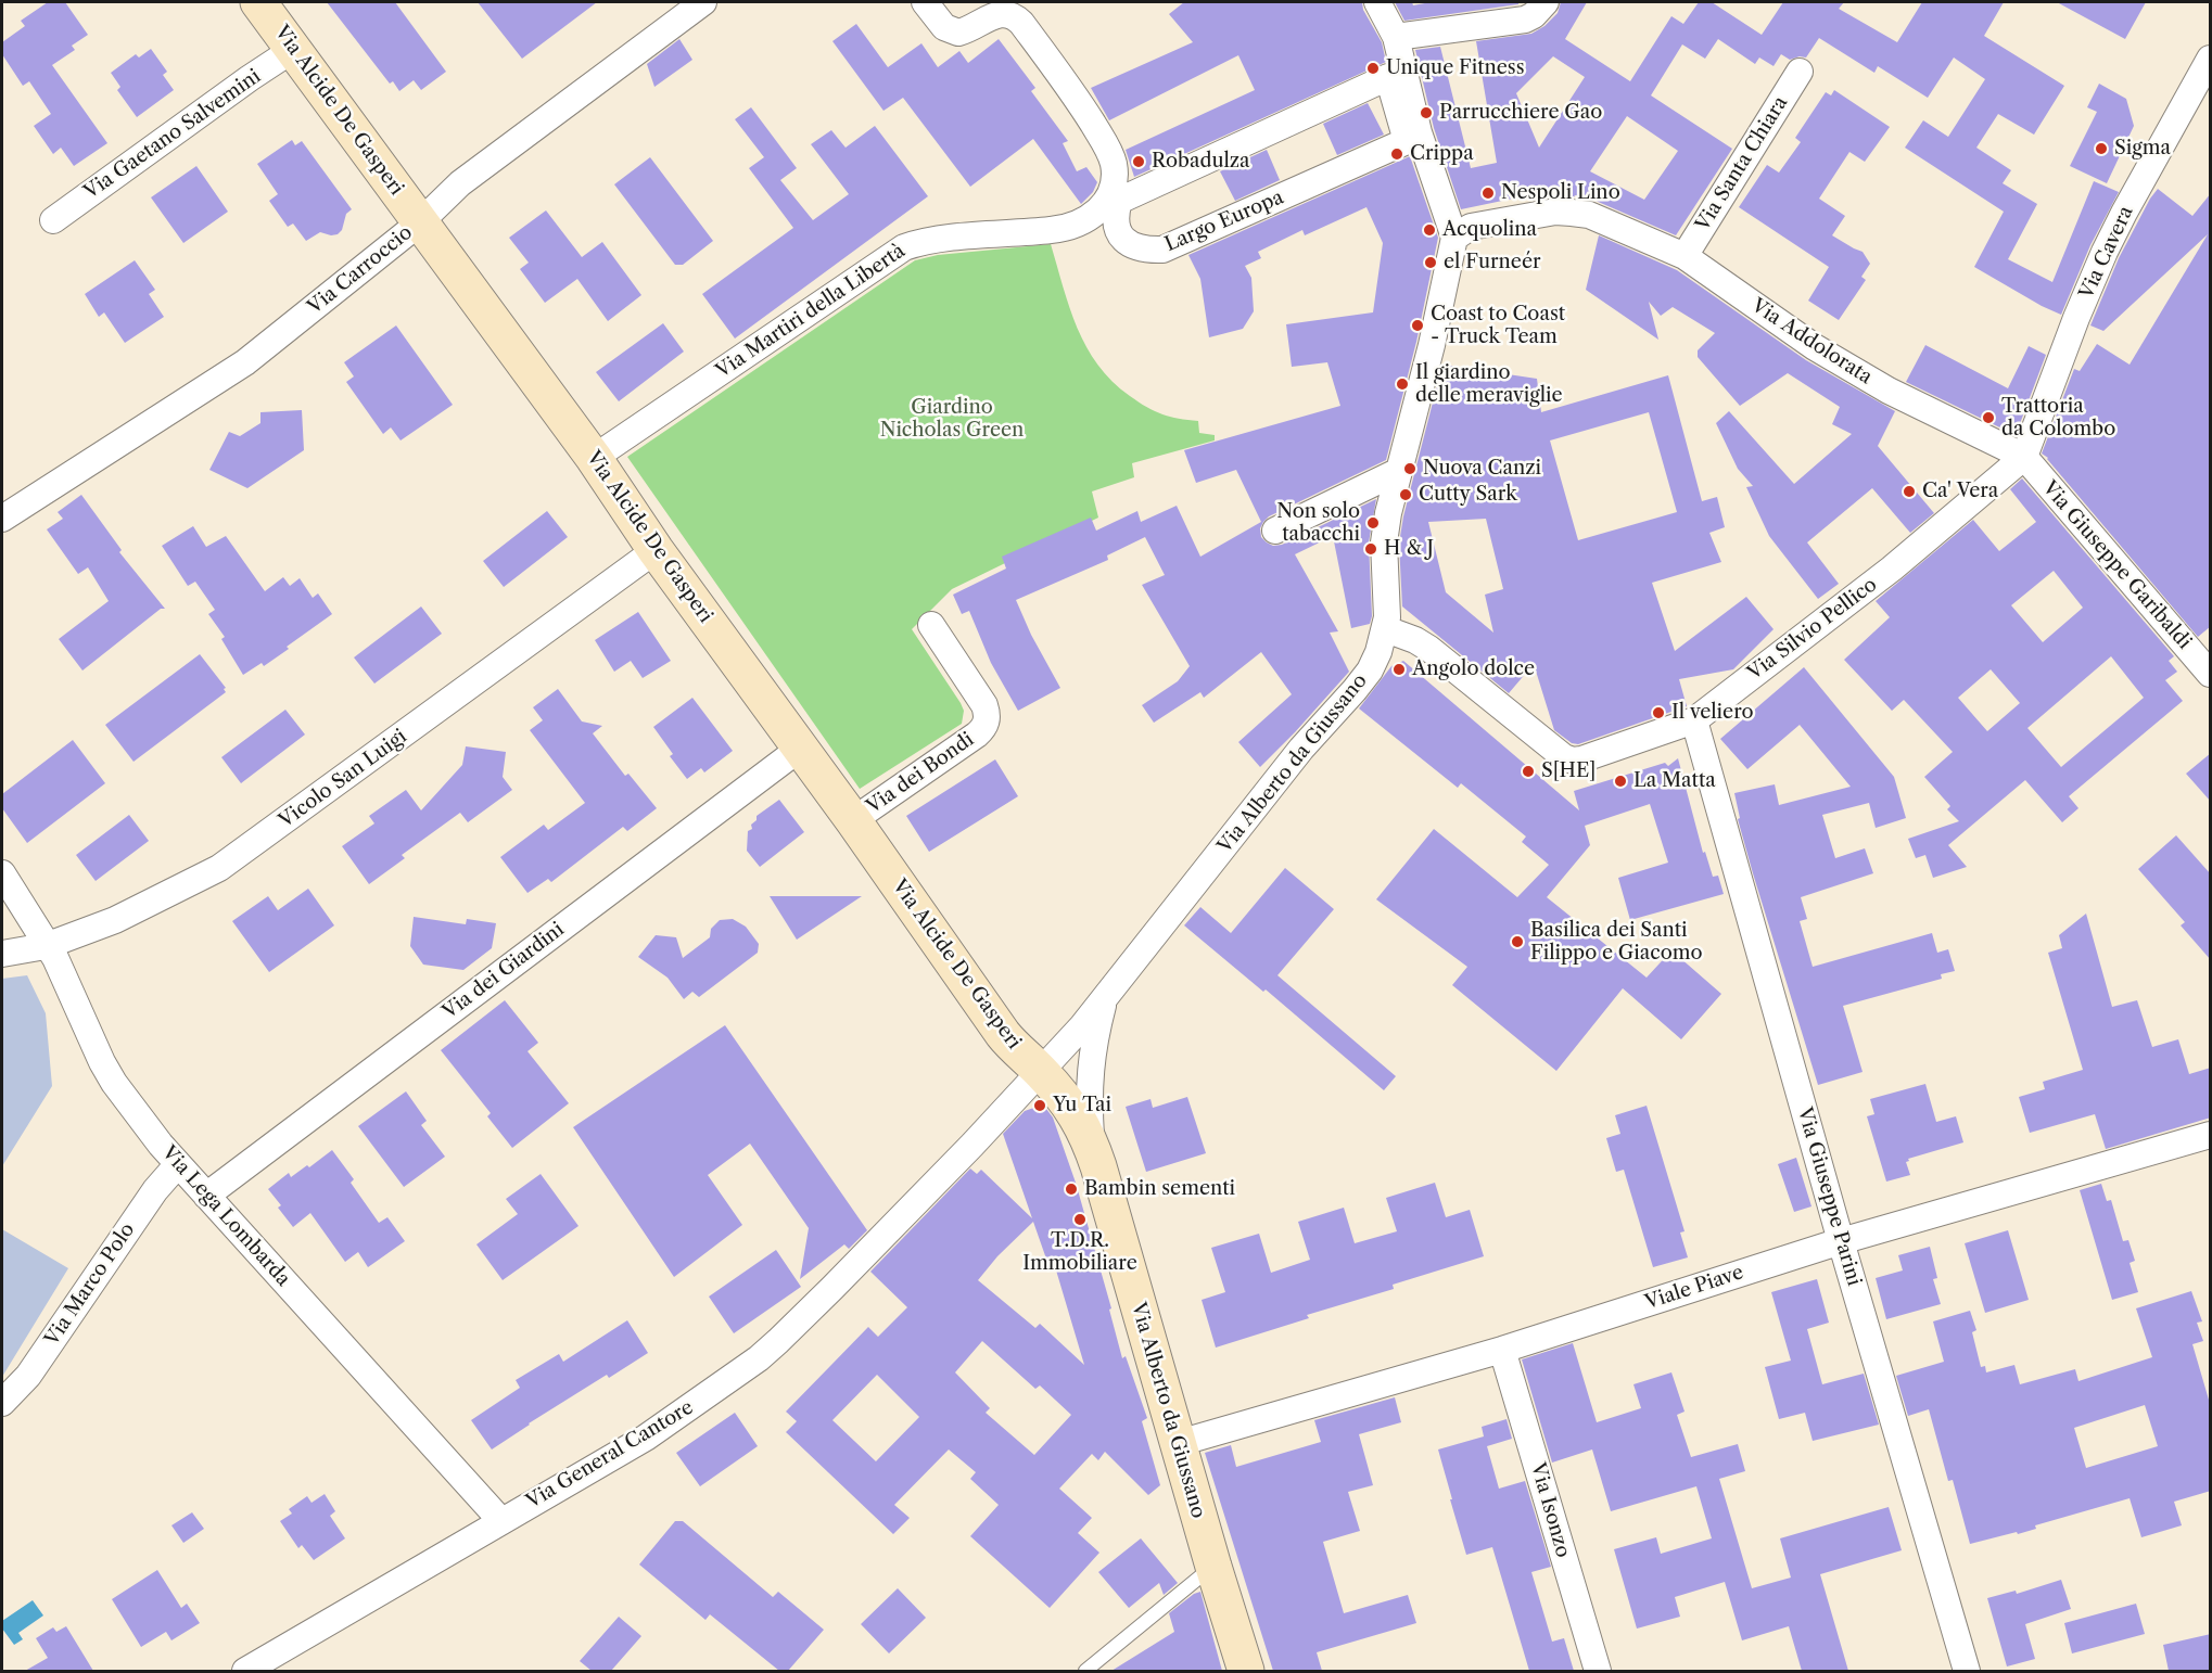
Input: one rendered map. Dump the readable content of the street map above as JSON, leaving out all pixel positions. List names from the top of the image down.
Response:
{
  "streets": {
    "street": [
      "Via Alcide De Gasperi",
      "Via Gaetano Salvemini",
      "Via Santa Chiara",
      "Largo Europa",
      "Via Cavera",
      "Via Carroccio",
      "Via Martiri della Libertà",
      "Via Addolorata",
      "Via Giuseppe Garibaldi",
      "Via Silvio Pellico",
      "Via Alberto da Giussano",
      "Via dei Bondi",
      "Vicolo San Luigi",
      "Via dei Giardini",
      "Via Giuseppe Parini",
      "Via Lega Lombarda",
      "Via Marco Polo",
      "Viale Piave",
      "Via General Cantore",
      "Via Isonzo"
    ]
  },
  "crossings": [
    ["Via Alcide De Gasperi", "Via Gaetano Salvemini"],
    ["Via Alcide De Gasperi", "Via Carroccio"],
    ["Via Alcide De Gasperi", "Via Martiri della Libertà"],
    ["Via Alcide De Gasperi", "Via Alberto da Giussano"],
    ["Via Alcide De Gasperi", "Via dei Bondi"],
    ["Via Alcide De Gasperi", "Vicolo San Luigi"],
    ["Via Alcide De Gasperi", "Via dei Giardini"],
    ["Via Alcide De Gasperi", "Via General Cantore"],
    ["Via Santa Chiara", "Via Addolorata"],
    ["Via Cavera", "Via Addolorata"],
    ["Via Cavera", "Via Giuseppe Garibaldi"],
    ["Via Cavera", "Via Silvio Pellico"],
    ["Via Addolorata", "Via Giuseppe Garibaldi"],
    ["Via Addolorata", "Via Silvio Pellico"],
    ["Via Addolorata", "Via Alberto da Giussano"],
    ["Via Giuseppe Garibaldi", "Via Silvio Pellico"],
    ["Via Silvio Pellico", "Via Alberto da Giussano"],
    ["Via Silvio Pellico", "Via Giuseppe Parini"],
    ["Via Alberto da Giussano", "Viale Piave"],
    ["Via Alberto da Giussano", "Via General Cantore"],
    ["Vicolo San Luigi", "Via Lega Lombarda"],
    ["Via dei Giardini", "Via Lega Lombarda"],
    ["Via Giuseppe Parini", "Viale Piave"],
    ["Via Lega Lombarda", "Via Marco Polo"],
    ["Via Lega Lombarda", "Via General Cantore"],
    ["Viale Piave", "Via Isonzo"]
  ],
  "parks": ["Giardino Nicholas Green"],
  "places": [
    "Unique Fitness",
    "Parrucchiere Gao",
    "Sigma",
    "Crippa",
    "Robadulza",
    "Nespoli Lino",
    "Acquolina",
    "el Furneér",
    "Coast to Coast - Truck Team",
    "Il giardino delle meraviglie",
    "Trattoria da Colombo",
    "Nuova Canzi",
    "Ca' Vera",
    "Cutty Sark",
    "Non solo tabacchi",
    "H & J",
    "Angolo dolce",
    "Il veliero",
    "S[HE]",
    "La Matta",
    "Basilica dei Santi Filippo e Giacomo",
    "Yu Tai",
    "Bambin sementi",
    "T.D.R. Immobiliare"
  ]
}
